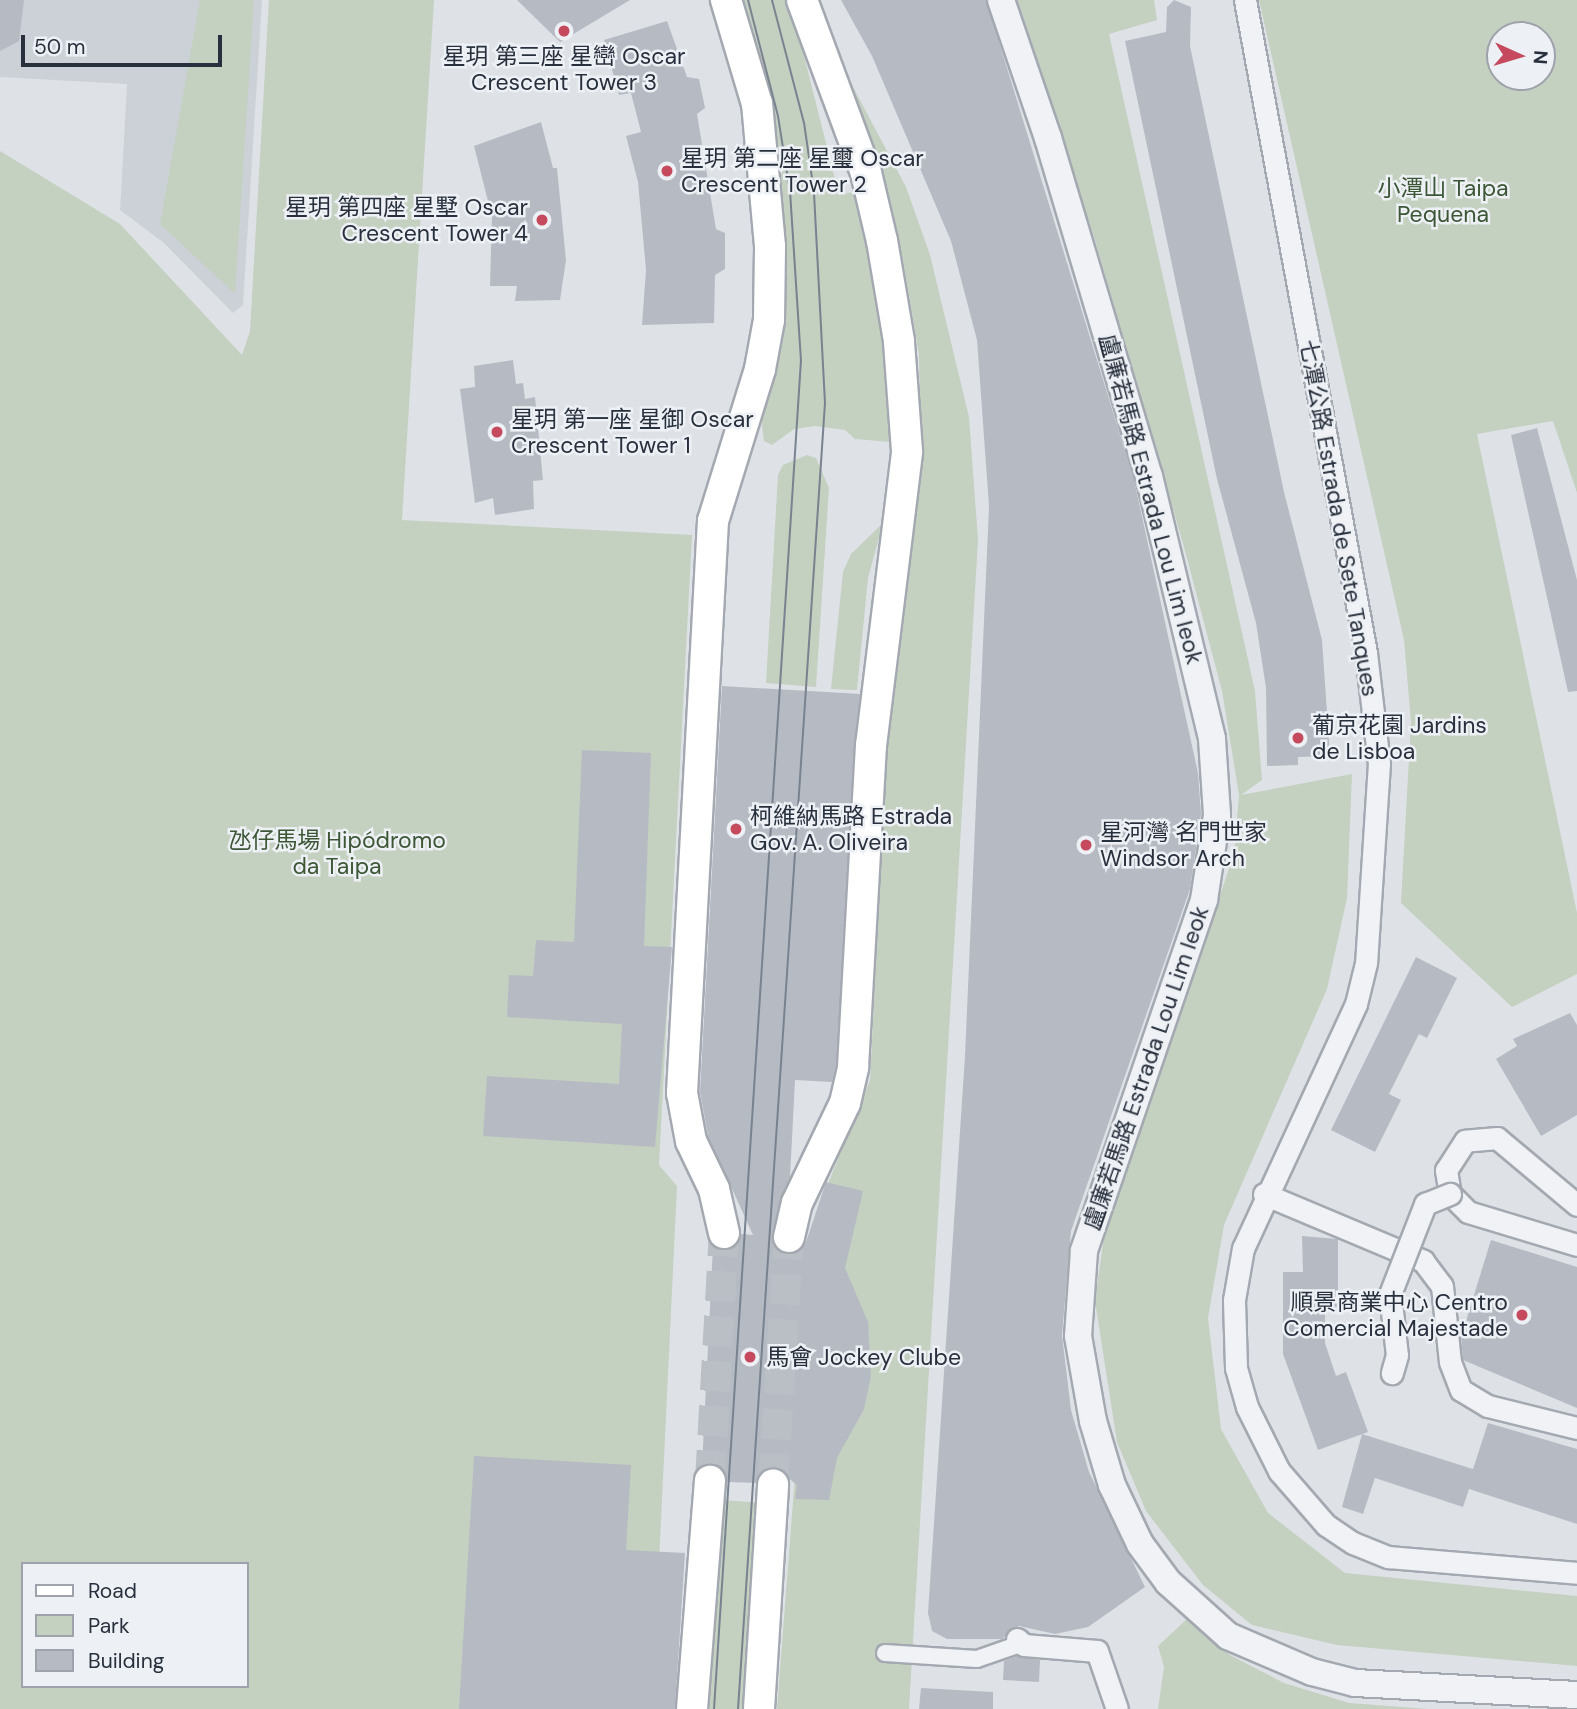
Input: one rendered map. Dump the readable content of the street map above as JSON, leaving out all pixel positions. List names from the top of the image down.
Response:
{
  "streets": {
    "street": ["盧廉若馬路 Estrada Lou Lim Ieok", "七潭公路 Estrada de Sete Tanques"]
  },
  "parks": ["小潭山 Taipa Pequena", "氹仔馬場 Hipódromo da Taipa"],
  "places": [
    "星玥 第三座 星巒 Oscar Crescent Tower 3",
    "星玥 第二座 星璽 Oscar Crescent Tower 2",
    "星玥 第四座 星墅 Oscar Crescent Tower 4",
    "星玥 第一座 星御 Oscar Crescent Tower 1",
    "葡京花園 Jardins de Lisboa",
    "柯維納馬路 Estrada Gov. A. Oliveira",
    "星河灣 名門世家 Windsor Arch",
    "順景商業中心 Centro Comercial Majestade",
    "馬會 Jockey Clube"
  ],
  "legend": ["Road", "Park", "Building"],
  "scale_bar": "50 m",
  "north": "right"
}
